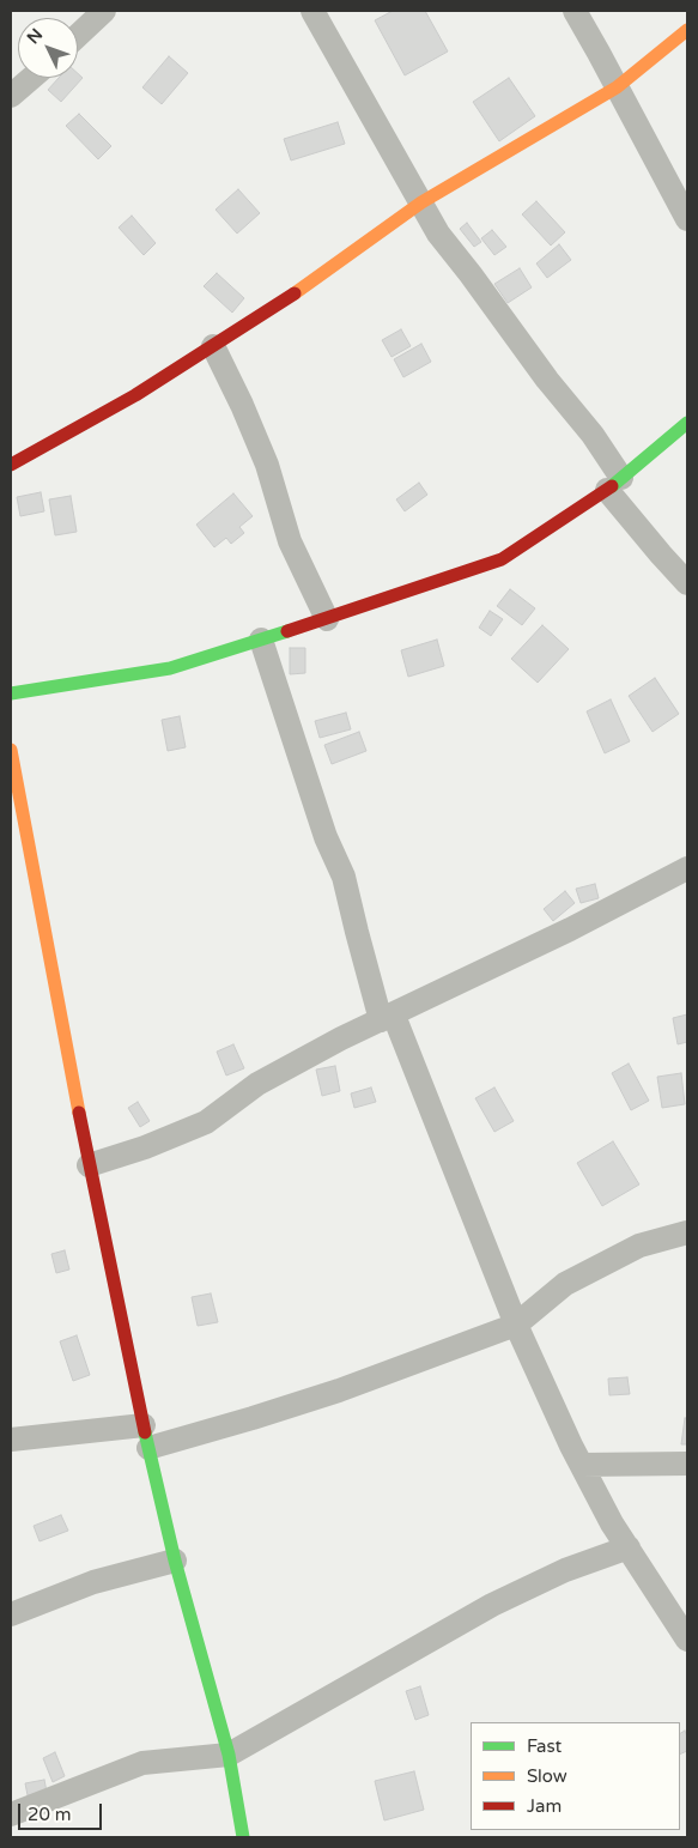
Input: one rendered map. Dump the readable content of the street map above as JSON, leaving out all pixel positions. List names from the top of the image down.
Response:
{
  "legend": ["Fast", "Slow", "Jam"],
  "scale_bar": "20 m",
  "north": "top left"
}
